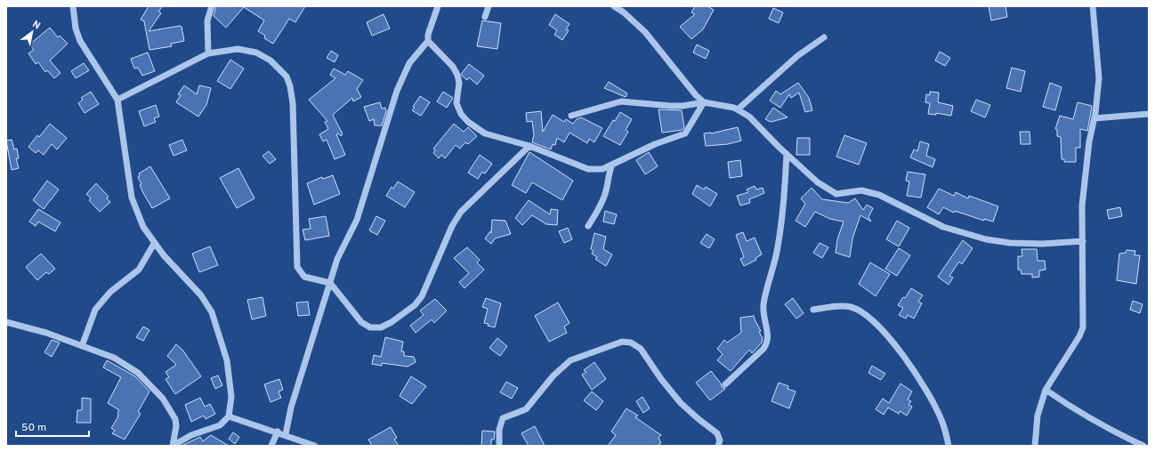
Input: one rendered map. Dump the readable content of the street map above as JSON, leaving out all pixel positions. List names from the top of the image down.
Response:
{
  "scale_bar": "50 m",
  "north": "top right"
}
